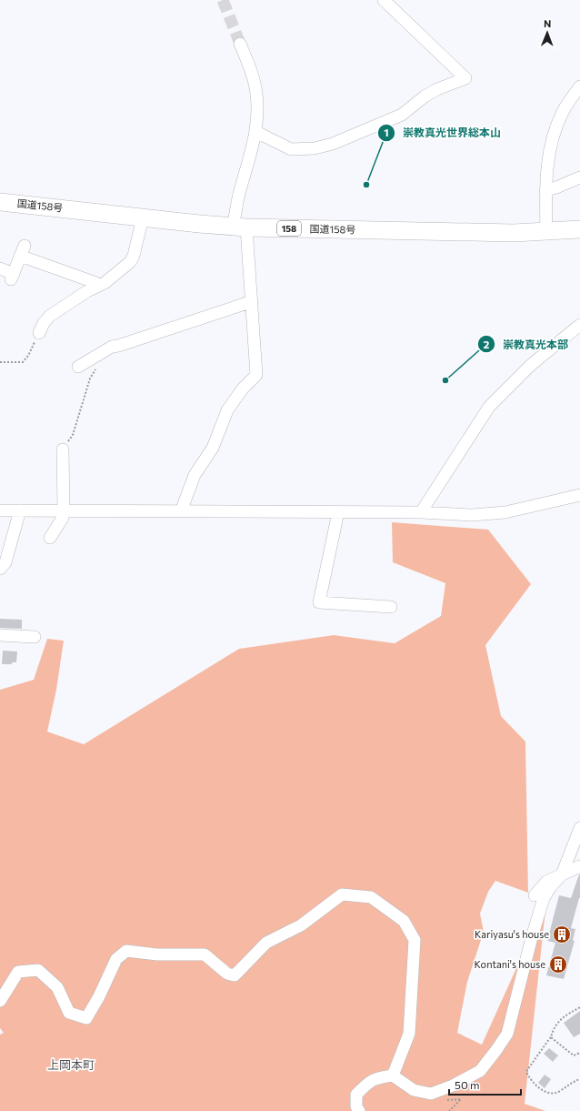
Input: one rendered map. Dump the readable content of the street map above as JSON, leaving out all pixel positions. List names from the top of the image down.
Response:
{
  "streets": {
    "highway": ["国道158号", "158"]
  },
  "districts": ["上岡本町"],
  "places": {
    "other": ["崇教真光世界総本山", "崇教真光本部"],
    "building": ["Kariyasu's house", "Kontani's house"]
  },
  "scale_bar": "50 m",
  "north": "top"
}
